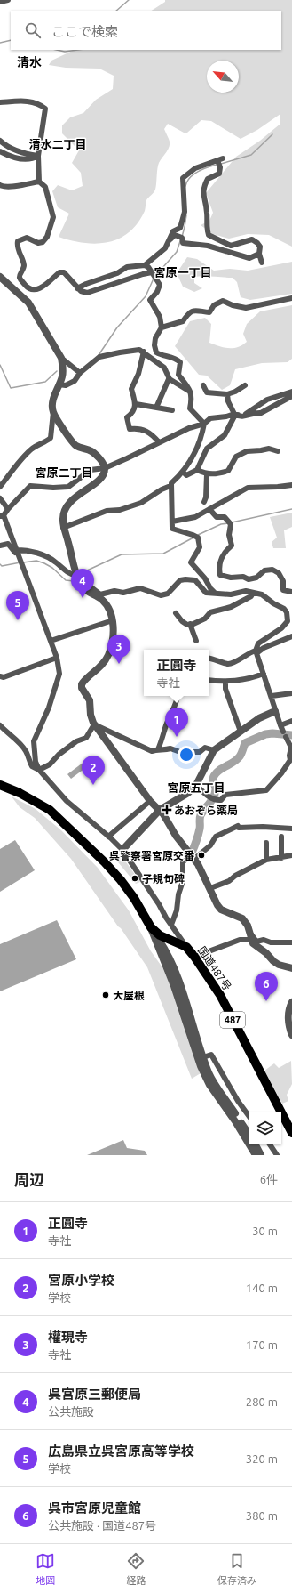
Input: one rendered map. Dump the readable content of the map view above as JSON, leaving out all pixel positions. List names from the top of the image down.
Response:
{
  "streets": {
    "highway": ["国道487号", "487"]
  },
  "districts": [
    "清水",
    "清水二丁目",
    "宮原一丁目",
    "宮原二丁目",
    "宮原五丁目"
  ],
  "places": {
    "health": ["あおぞら薬局"],
    "other": ["呉警察署宮原交番", "子規句碑", "大屋根"]
  },
  "north": "top left",
  "page": {
    "search": "ここで検索",
    "pins": [
      "4",
      "5",
      "3",
      "1",
      "2",
      "6"
    ],
    "popup": ["正圓寺", "寺社"],
    "heading": ["周辺", "6件"],
    "list": [
      {
        "mark": "1",
        "name": "正圓寺",
        "note": "寺社",
        "value": "30 m"
      },
      {
        "mark": "2",
        "name": "宮原小学校",
        "note": "学校",
        "value": "140 m"
      },
      {
        "mark": "3",
        "name": "權現寺",
        "note": "寺社",
        "value": "170 m"
      },
      {
        "mark": "4",
        "name": "呉宮原三郵便局",
        "note": "公共施設",
        "value": "280 m"
      },
      {
        "mark": "5",
        "name": "広島県立呉宮原高等学校",
        "note": "学校",
        "value": "320 m"
      },
      {
        "mark": "6",
        "name": "呉市宮原児童館",
        "note": "公共施設 · 国道487号",
        "value": "380 m"
      }
    ],
    "nav": ["地図", "経路", "保存済み"]
  }
}
